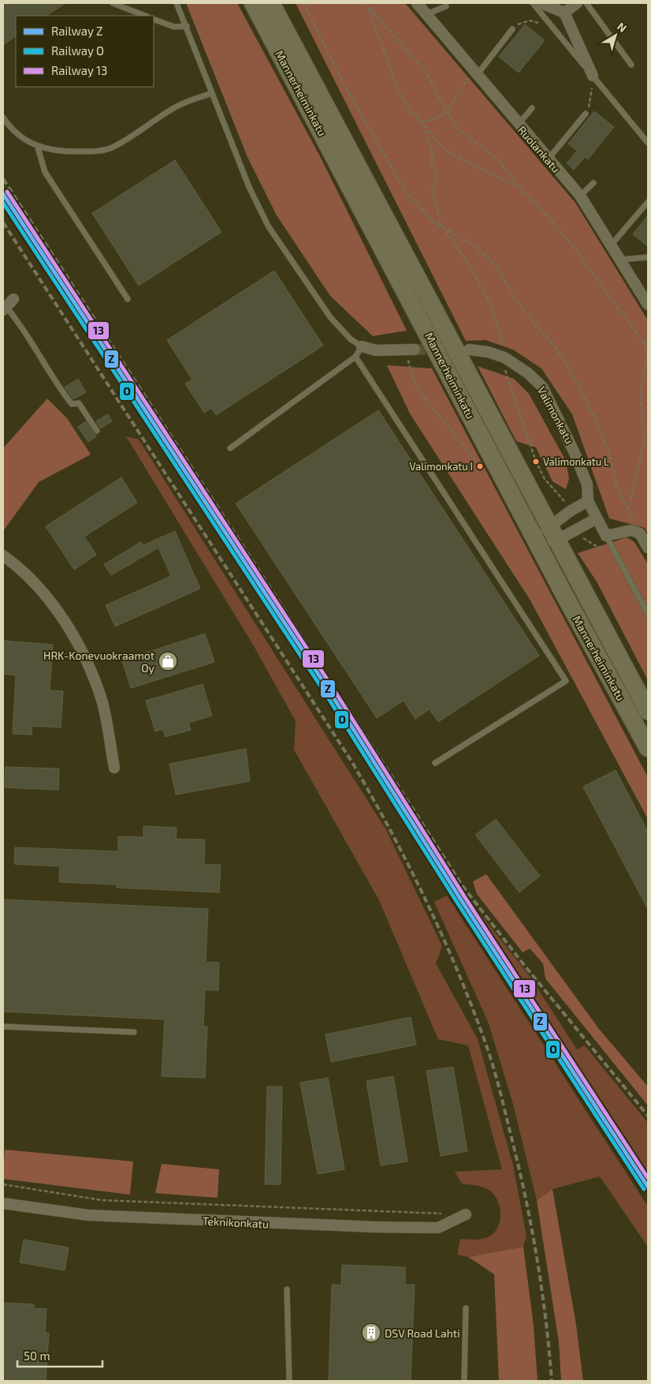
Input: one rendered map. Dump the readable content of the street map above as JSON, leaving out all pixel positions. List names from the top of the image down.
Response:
{
  "streets": {
    "main road": ["Mannerheiminkatu"],
    "street": ["Ruolankatu", "Valimonkatu", "Teknikonkatu"]
  },
  "places": {
    "other": ["Valimonkatu L", "Valimonkatu I"],
    "shop": ["HRK-Konevuokraamot Oy"],
    "building": ["DSV Road Lahti"]
  },
  "lines": ["rail line 13", "rail line Z", "rail line O"],
  "legend": ["Railway Z", "Railway O", "Railway 13"],
  "scale_bar": "50 m",
  "north": "top right"
}
